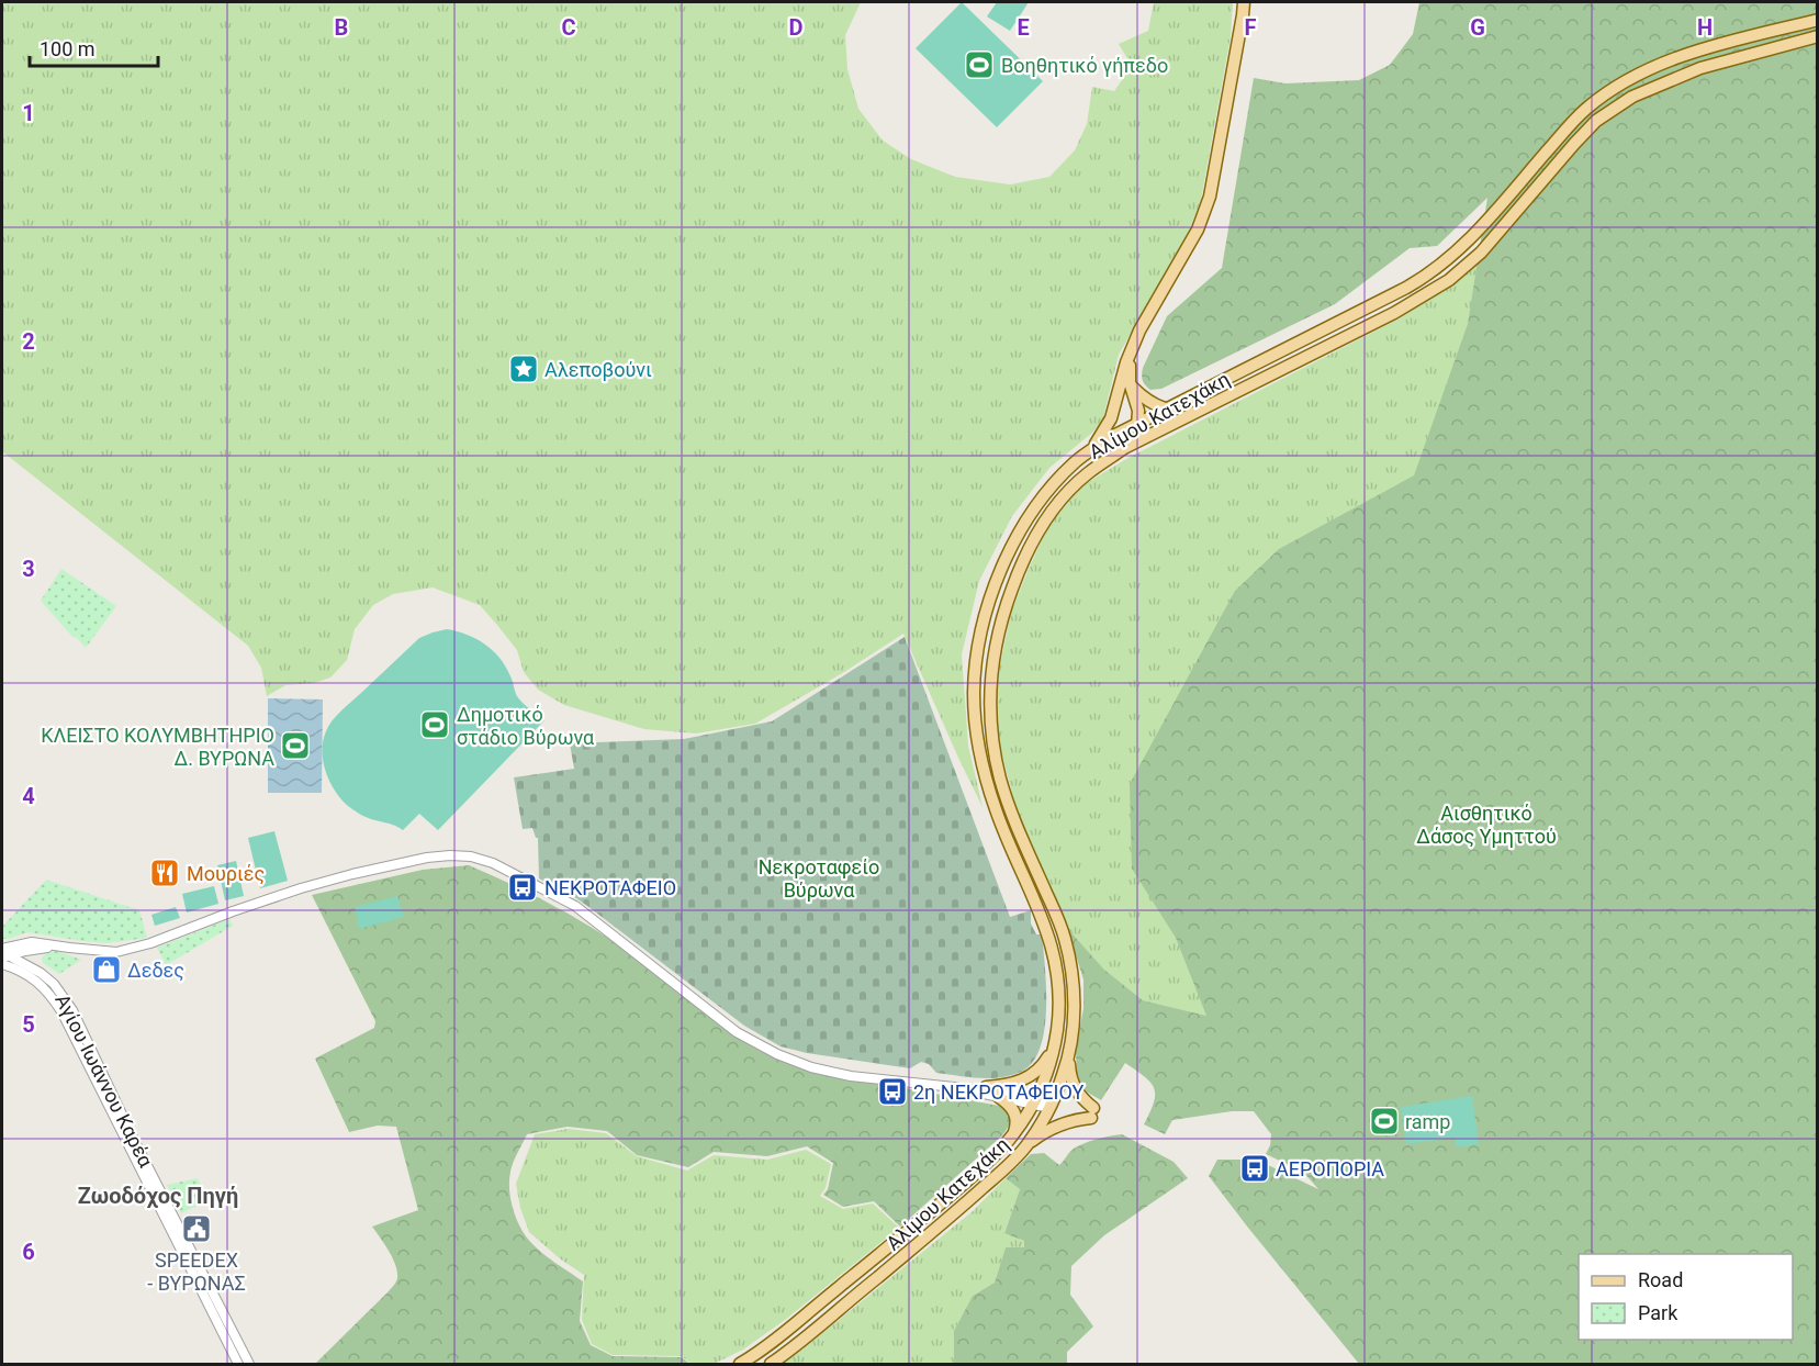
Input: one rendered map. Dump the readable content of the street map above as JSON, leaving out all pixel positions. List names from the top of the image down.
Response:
{
  "streets": {
    "main road": ["Αλίμου Κατεχάκη"],
    "street": ["Αγίου Ιωάννου Καρέα"]
  },
  "districts": ["Ζωοδόχος Πηγή"],
  "parks": ["Αισθητικό Δάσος Υμηττού", "Νεκροταφείο Βύρωνα"],
  "places": {
    "sports": [
      "Βοηθητικό γήπεδο",
      "Δημοτικό στάδιο Βύρωνα",
      "ΚΛΕΙΣΤΟ ΚΟΛΥΜΒΗΤΗΡΙΟ Δ. ΒΥΡΩΝΑ",
      "ramp"
    ],
    "place": ["Αλεποβούνι"],
    "restaurant": ["Μουριές"],
    "bus stop": ["ΝΕΚΡΟΤΑΦΕΙΟ", "2η ΝΕΚΡΟΤΑΦΕΙΟΥ", "ΑΕΡΟΠΟΡΙΑ"],
    "shop": ["Δεδες"],
    "public building": ["SPEEDEX - ΒΥΡΩΝΑΣ"]
  },
  "legend": ["Road", "Park"],
  "scale_bar": "100 m",
  "grid": {
    "columns": [
      "B",
      "C",
      "D",
      "E",
      "F",
      "G",
      "H"
    ],
    "rows": [
      "1",
      "2",
      "3",
      "4",
      "5",
      "6"
    ]
  }
}
